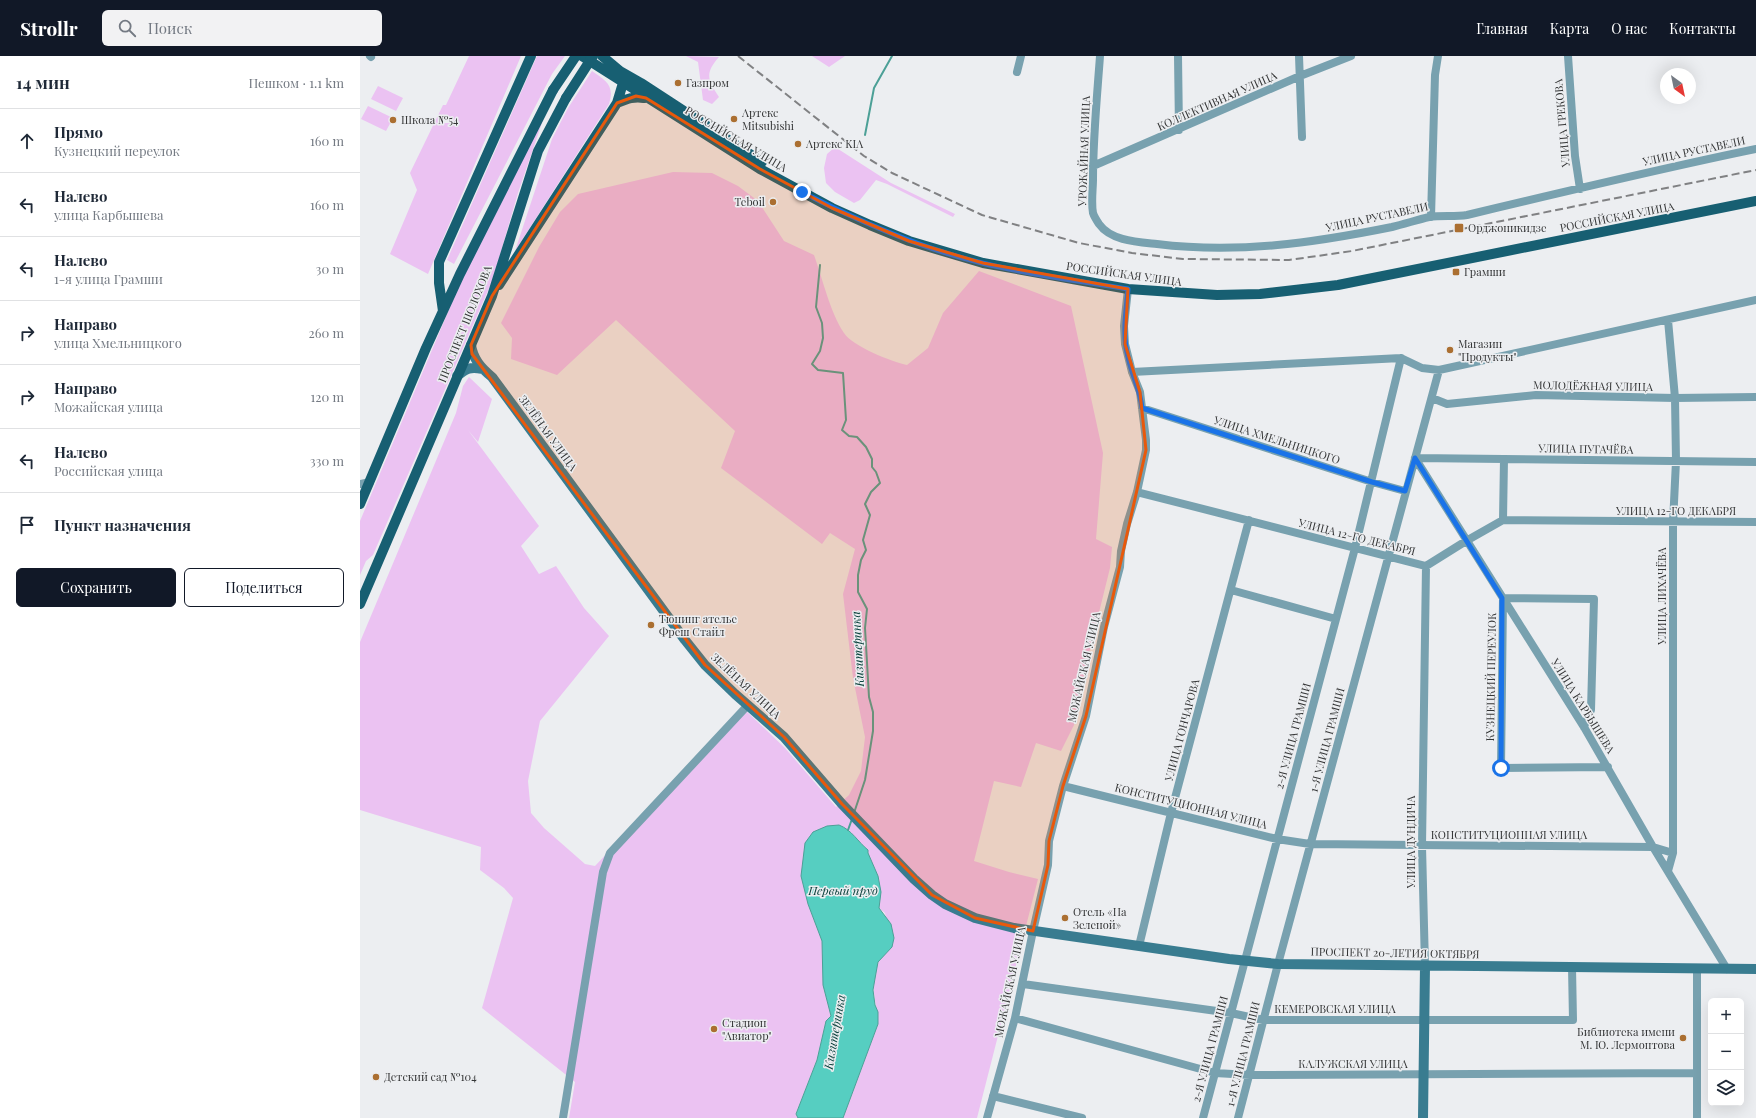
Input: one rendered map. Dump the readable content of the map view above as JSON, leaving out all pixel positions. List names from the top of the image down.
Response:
{
  "streets": {
    "main road": ["РОССИЙСКАЯ УЛИЦА", "ПРОСПЕКТ ШОЛОХОВА"],
    "street": [
      "КОЛЛЕКТИВНАЯ УЛИЦА",
      "УЛИЦА ГРЕКОВА",
      "УРОЖАЙНАЯ УЛИЦА",
      "УЛИЦА РУСТАВЕЛИ",
      "МОЛОДЁЖНАЯ УЛИЦА",
      "ЗЕЛЁНАЯ УЛИЦА",
      "УЛИЦА ХМЕЛЬНИЦКОГО",
      "УЛИЦА ПУГАЧЁВА",
      "УЛИЦА 12-ГО ДЕКАБРЯ",
      "УЛИЦА ЛИХАЧЁВА",
      "МОЖАЙСКАЯ УЛИЦА",
      "КУЗНЕЦКИЙ ПЕРЕУЛОК",
      "УЛИЦА КАРБЫШЕВА",
      "УЛИЦА ГОНЧАРОВА",
      "2-Я УЛИЦА ГРАМШИ",
      "1-Я УЛИЦА ГРАМШИ",
      "КОНСТИТУЦИОННАЯ УЛИЦА",
      "УЛИЦА ДУНДИЧА",
      "ПРОСПЕКТ 20-ЛЕТИЯ ОКТЯБРЯ",
      "КЕМЕРОВСКАЯ УЛИЦА",
      "КАЛУЖСКАЯ УЛИЦА"
    ]
  },
  "crossings": [
    ["КОЛЛЕКТИВНАЯ УЛИЦА", "УРОЖАЙНАЯ УЛИЦА"],
    ["УЛИЦА ГРЕКОВА", "УЛИЦА РУСТАВЕЛИ"],
    ["РОССИЙСКАЯ УЛИЦА", "МОЖАЙСКАЯ УЛИЦА"],
    ["УРОЖАЙНАЯ УЛИЦА", "УЛИЦА РУСТАВЕЛИ"],
    ["ПРОСПЕКТ ШОЛОХОВА", "ЗЕЛЁНАЯ УЛИЦА"],
    ["МОЛОДЁЖНАЯ УЛИЦА", "УЛИЦА ЛИХАЧЁВА"],
    ["МОЛОДЁЖНАЯ УЛИЦА", "1-Я УЛИЦА ГРАМШИ"],
    ["ЗЕЛЁНАЯ УЛИЦА", "МОЖАЙСКАЯ УЛИЦА"],
    ["ЗЕЛЁНАЯ УЛИЦА", "ПРОСПЕКТ 20-ЛЕТИЯ ОКТЯБРЯ"],
    ["УЛИЦА ХМЕЛЬНИЦКОГО", "МОЖАЙСКАЯ УЛИЦА"],
    ["УЛИЦА ХМЕЛЬНИЦКОГО", "2-Я УЛИЦА ГРАМШИ"],
    ["УЛИЦА ХМЕЛЬНИЦКОГО", "1-Я УЛИЦА ГРАМШИ"],
    ["УЛИЦА ПУГАЧЁВА", "УЛИЦА ЛИХАЧЁВА"],
    ["УЛИЦА ПУГАЧЁВА", "УЛИЦА КАРБЫШЕВА"],
    ["УЛИЦА ПУГАЧЁВА", "1-Я УЛИЦА ГРАМШИ"],
    ["УЛИЦА 12-ГО ДЕКАБРЯ", "УЛИЦА ЛИХАЧЁВА"],
    ["УЛИЦА 12-ГО ДЕКАБРЯ", "МОЖАЙСКАЯ УЛИЦА"],
    ["УЛИЦА 12-ГО ДЕКАБРЯ", "УЛИЦА КАРБЫШЕВА"],
    ["УЛИЦА 12-ГО ДЕКАБРЯ", "УЛИЦА ГОНЧАРОВА"],
    ["УЛИЦА 12-ГО ДЕКАБРЯ", "2-Я УЛИЦА ГРАМШИ"],
    ["УЛИЦА 12-ГО ДЕКАБРЯ", "1-Я УЛИЦА ГРАМШИ"],
    ["УЛИЦА 12-ГО ДЕКАБРЯ", "УЛИЦА ДУНДИЧА"],
    ["УЛИЦА ЛИХАЧЁВА", "УЛИЦА КАРБЫШЕВА"],
    ["УЛИЦА ЛИХАЧЁВА", "КОНСТИТУЦИОННАЯ УЛИЦА"],
    ["МОЖАЙСКАЯ УЛИЦА", "КОНСТИТУЦИОННАЯ УЛИЦА"],
    ["МОЖАЙСКАЯ УЛИЦА", "ПРОСПЕКТ 20-ЛЕТИЯ ОКТЯБРЯ"],
    ["МОЖАЙСКАЯ УЛИЦА", "КЕМЕРОВСКАЯ УЛИЦА"],
    ["МОЖАЙСКАЯ УЛИЦА", "КАЛУЖСКАЯ УЛИЦА"],
    ["КУЗНЕЦКИЙ ПЕРЕУЛОК", "УЛИЦА КАРБЫШЕВА"],
    ["УЛИЦА КАРБЫШЕВА", "1-Я УЛИЦА ГРАМШИ"],
    ["УЛИЦА КАРБЫШЕВА", "КОНСТИТУЦИОННАЯ УЛИЦА"],
    ["УЛИЦА КАРБЫШЕВА", "ПРОСПЕКТ 20-ЛЕТИЯ ОКТЯБРЯ"],
    ["УЛИЦА ГОНЧАРОВА", "КОНСТИТУЦИОННАЯ УЛИЦА"],
    ["УЛИЦА ГОНЧАРОВА", "ПРОСПЕКТ 20-ЛЕТИЯ ОКТЯБРЯ"],
    ["2-Я УЛИЦА ГРАМШИ", "КОНСТИТУЦИОННАЯ УЛИЦА"],
    ["2-Я УЛИЦА ГРАМШИ", "ПРОСПЕКТ 20-ЛЕТИЯ ОКТЯБРЯ"],
    ["2-Я УЛИЦА ГРАМШИ", "КЕМЕРОВСКАЯ УЛИЦА"],
    ["2-Я УЛИЦА ГРАМШИ", "КАЛУЖСКАЯ УЛИЦА"],
    ["1-Я УЛИЦА ГРАМШИ", "КОНСТИТУЦИОННАЯ УЛИЦА"],
    ["1-Я УЛИЦА ГРАМШИ", "ПРОСПЕКТ 20-ЛЕТИЯ ОКТЯБРЯ"],
    ["1-Я УЛИЦА ГРАМШИ", "КЕМЕРОВСКАЯ УЛИЦА"],
    ["1-Я УЛИЦА ГРАМШИ", "КАЛУЖСКАЯ УЛИЦА"],
    ["КОНСТИТУЦИОННАЯ УЛИЦА", "УЛИЦА ДУНДИЧА"],
    ["УЛИЦА ДУНДИЧА", "ПРОСПЕКТ 20-ЛЕТИЯ ОКТЯБРЯ"],
    ["УЛИЦА ДУНДИЧА", "КЕМЕРОВСКАЯ УЛИЦА"],
    ["УЛИЦА ДУНДИЧА", "КАЛУЖСКАЯ УЛИЦА"],
    ["ПРОСПЕКТ 20-ЛЕТИЯ ОКТЯБРЯ", "КЕМЕРОВСКАЯ УЛИЦА"]
  ],
  "water": ["Кизитеринка", "Первый пруд"],
  "places": {
    "other": [
      "Газпром",
      "Артекс Mitsubishi",
      "Школа №54",
      "Артекс KIA",
      "Teboil",
      "Магазин \"Продукты\"",
      "Тюнинг ателье Фреш Стайл",
      "Отель «На Зеленой»",
      "Стадион \"Авиатор\"",
      "Библиотека имени М. Ю. Лермонтова",
      "Детский сад №104"
    ],
    "transit": ["Орджоникидзе", "Грамши"]
  },
  "north": "bottom right",
  "page": {
    "header": "Strollr",
    "search": "Поиск",
    "nav": [
      "Главная",
      "Карта",
      "О нас",
      "Контакты"
    ],
    "heading": ["14 мин", "Пешком · 1.1 km"],
    "list": [
      ["Прямо", "Кузнецкий переулок", "160 m"],
      ["Налево", "улица Карбышева", "160 m"],
      ["Налево", "1-я улица Грамши", "30 m"],
      ["Направо", "улица Хмельницкого", "260 m"],
      ["Направо", "Можайская улица", "120 m"],
      ["Налево", "Российская улица", "330 m"],
      "Пункт назначения"
    ],
    "buttons": ["Сохранить", "Поделиться"],
    "map_buttons": ["+", "−"]
  }
}
